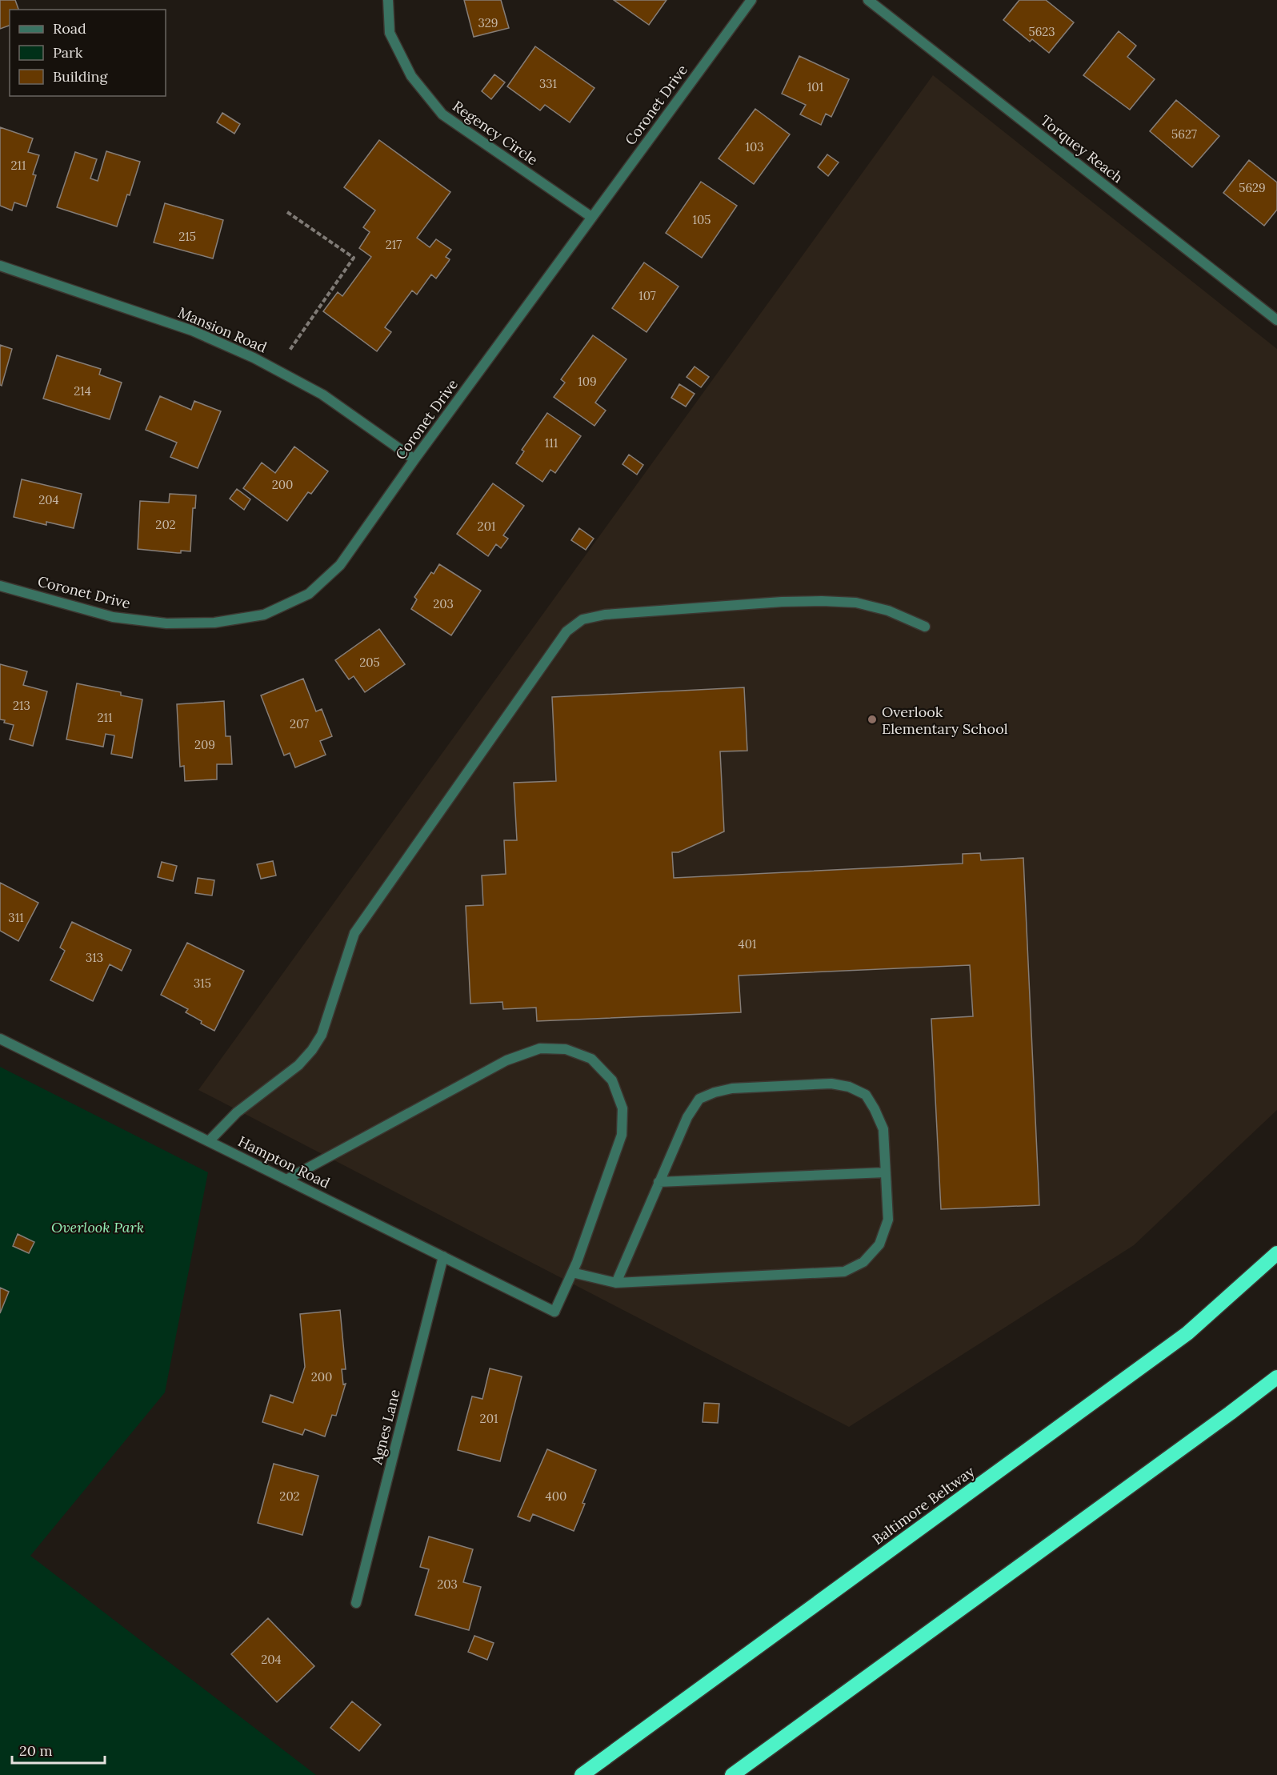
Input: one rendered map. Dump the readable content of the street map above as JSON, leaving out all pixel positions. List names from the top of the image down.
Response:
{
  "streets": {
    "highway": ["Baltimore Beltway"],
    "street": [
      "Coronet Drive",
      "Regency Circle",
      "Torquey Reach",
      "Mansion Road",
      "Hampton Road",
      "Agnes Lane"
    ]
  },
  "crossings": [
    ["Coronet Drive", "Regency Circle"],
    ["Coronet Drive", "Mansion Road"],
    ["Hampton Road", "Agnes Lane"]
  ],
  "parks": ["Overlook Park"],
  "places": ["Overlook Elementary School"],
  "house_numbers": [
    "329",
    "5623",
    "331",
    "101",
    "5627",
    "103",
    "211",
    "5629",
    "105",
    "215",
    "217",
    "107",
    "109",
    "214",
    "111",
    "200",
    "204",
    "202",
    "201",
    "203",
    "205",
    "213",
    "211",
    "207",
    "209",
    "311",
    "401",
    "313",
    "315",
    "200",
    "201",
    "202",
    "400",
    "203",
    "204"
  ],
  "legend": ["Road", "Park", "Building"],
  "scale_bar": "20 m"
}
